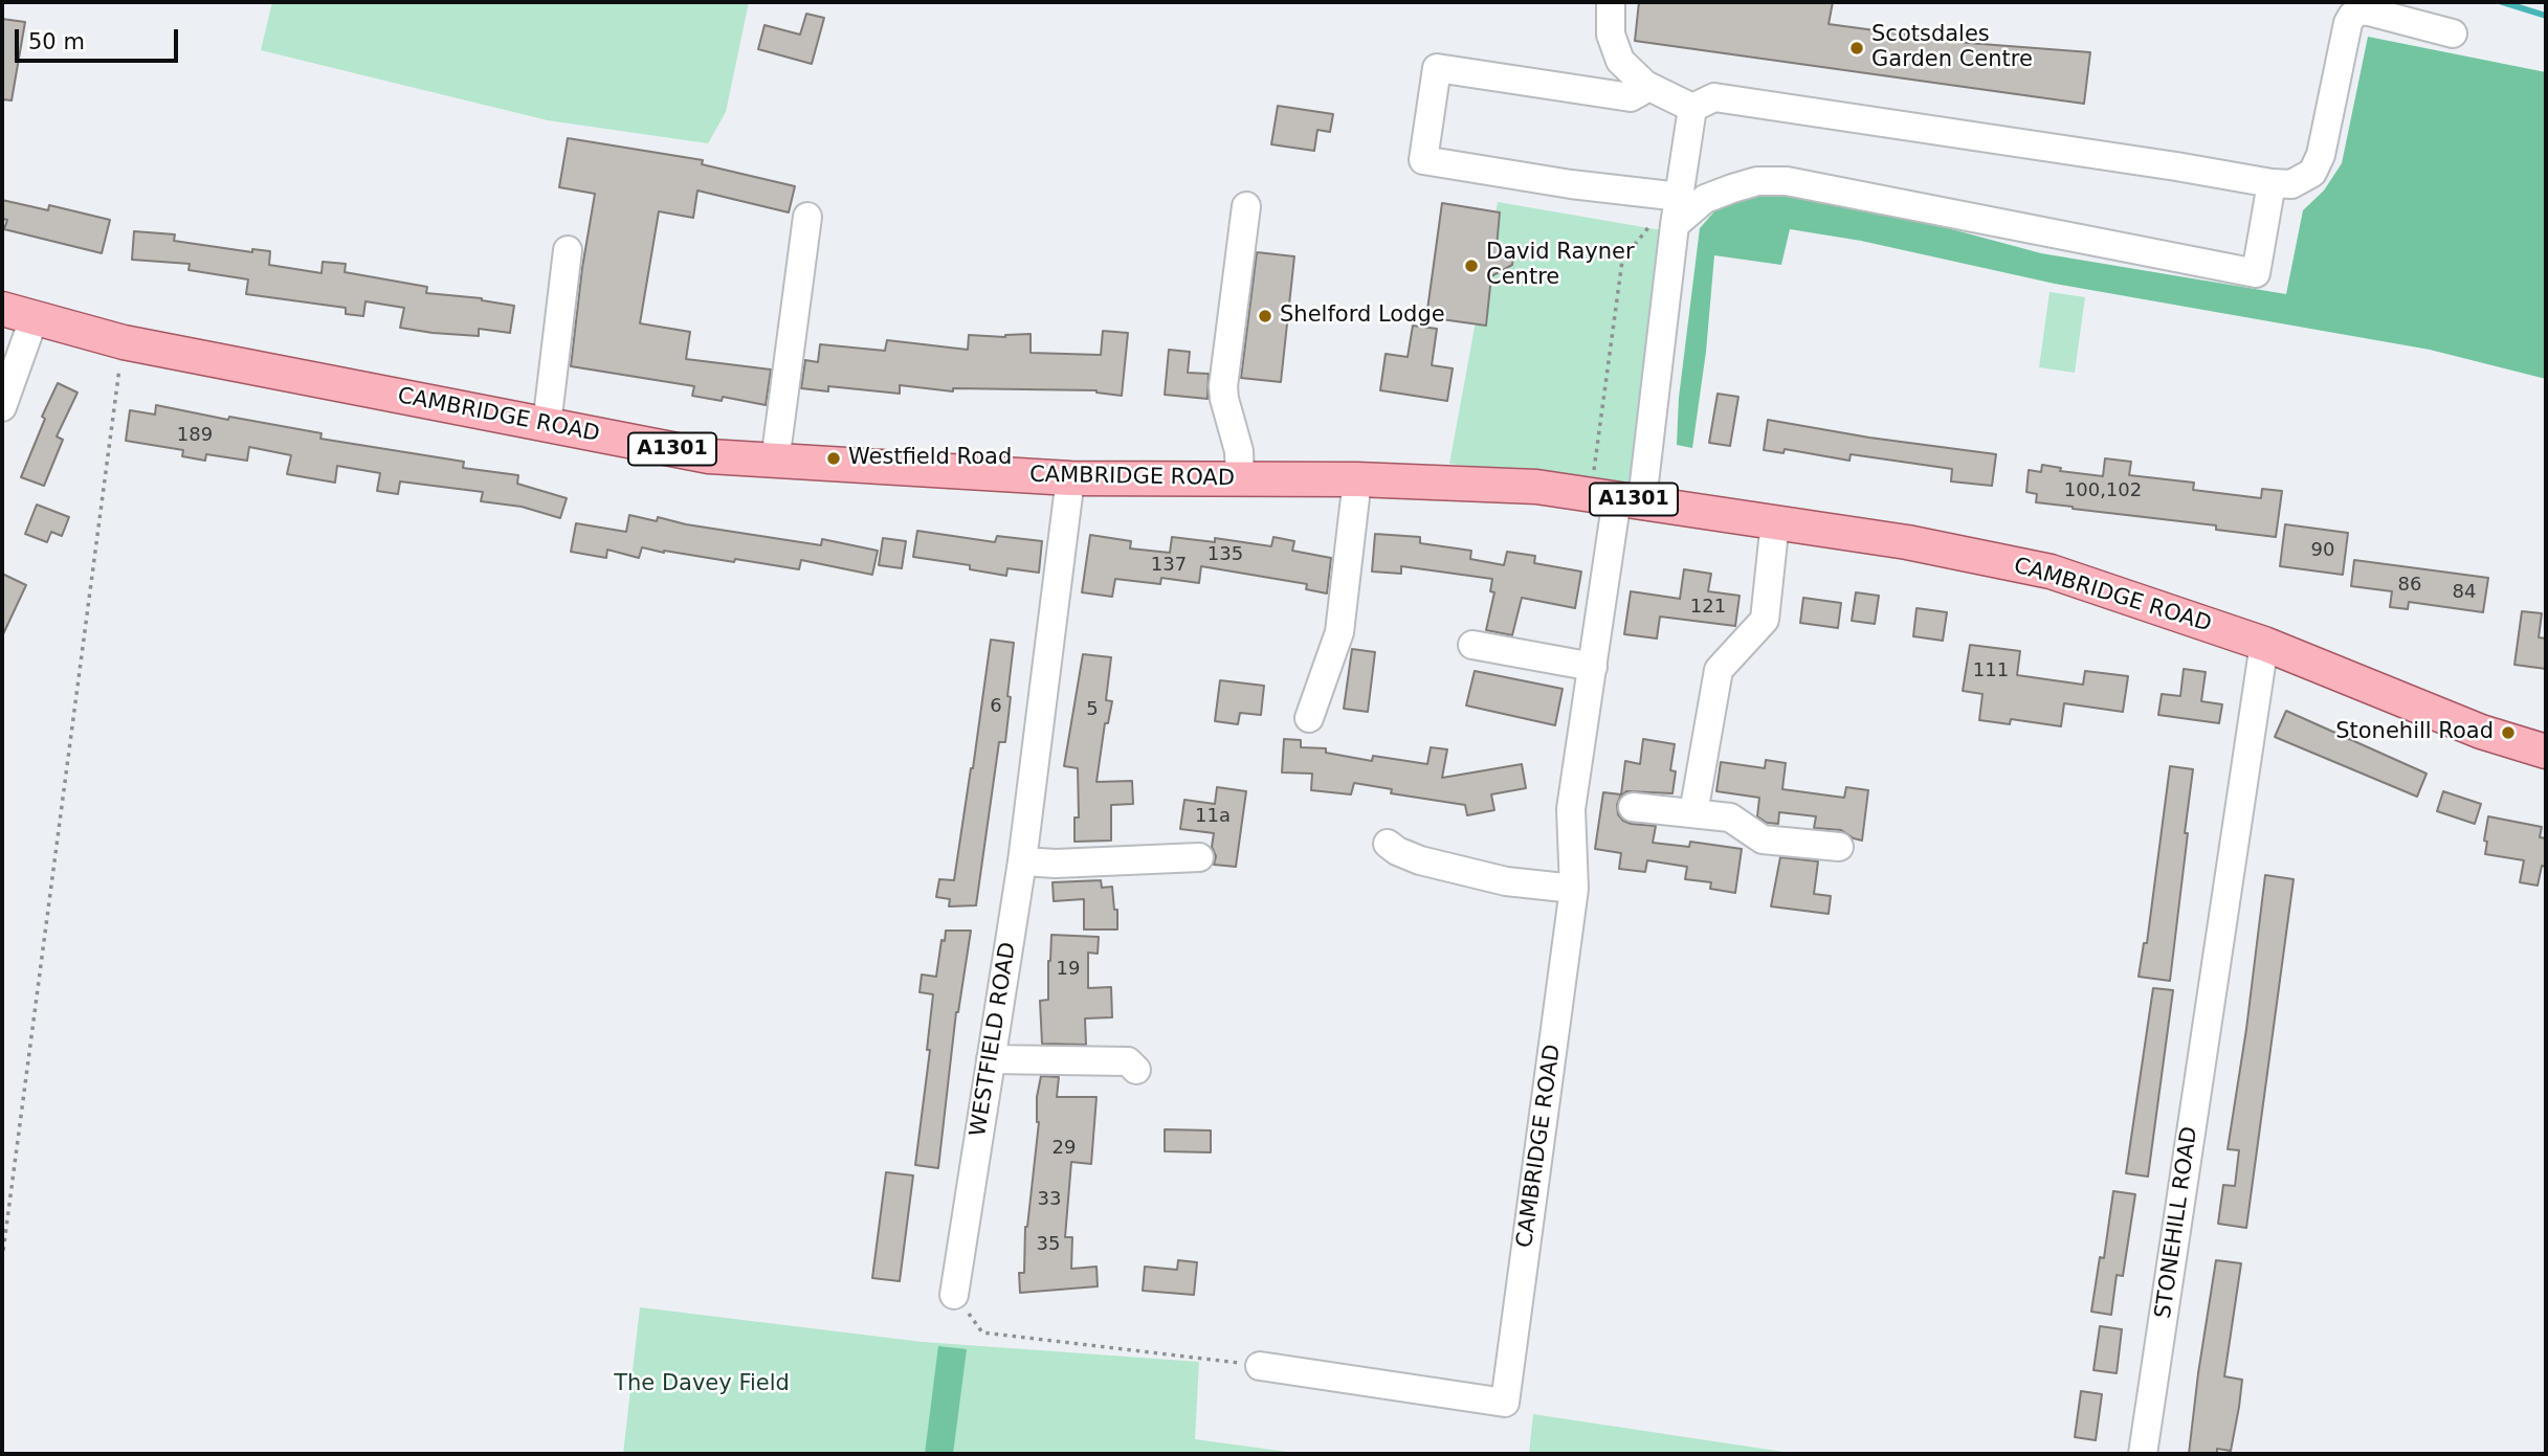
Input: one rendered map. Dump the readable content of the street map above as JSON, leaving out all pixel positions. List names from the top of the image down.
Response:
{
  "streets": {
    "main road": ["CAMBRIDGE ROAD", "A1301"],
    "street": ["WESTFIELD ROAD", "STONEHILL ROAD"]
  },
  "crossings": [
    ["CAMBRIDGE ROAD", "WESTFIELD ROAD"],
    ["CAMBRIDGE ROAD", "STONEHILL ROAD"]
  ],
  "parks": ["The Davey Field"],
  "places": [
    "Scotsdales Garden Centre",
    "David Rayner Centre",
    "Shelford Lodge",
    "Westfield Road",
    "Stonehill Road"
  ],
  "house_numbers": [
    "189",
    "100,102",
    "90",
    "135",
    "137",
    "86",
    "84",
    "121",
    "111",
    "6",
    "5",
    "11a",
    "19",
    "29",
    "33",
    "35"
  ],
  "scale_bar": "50 m"
}
